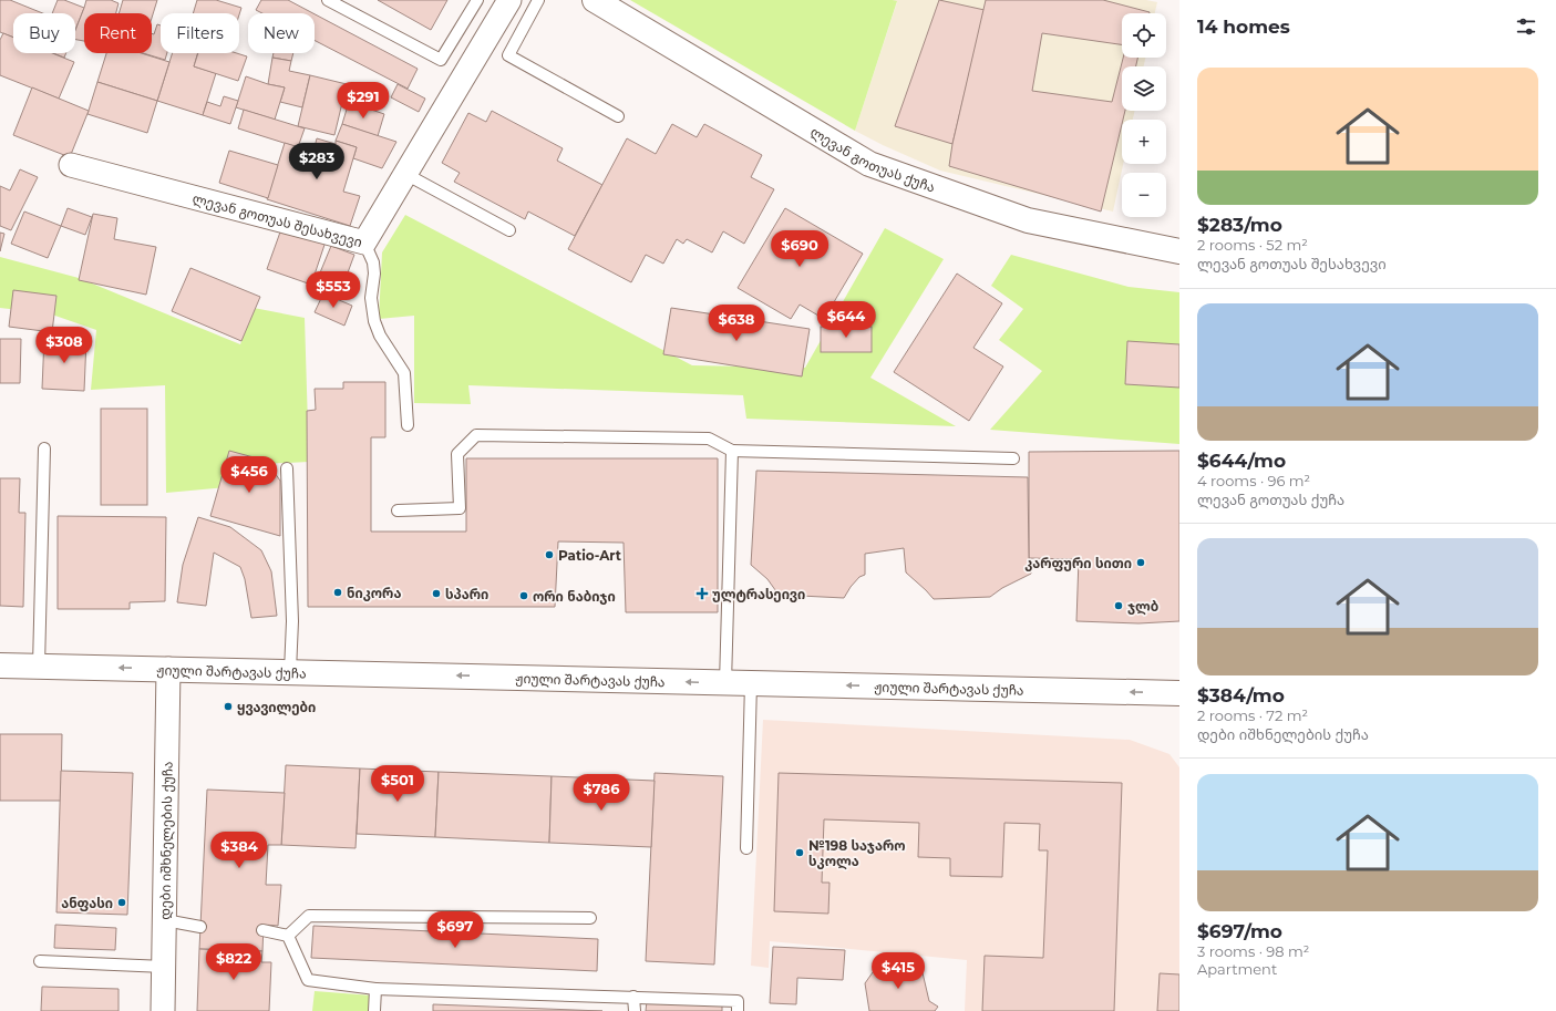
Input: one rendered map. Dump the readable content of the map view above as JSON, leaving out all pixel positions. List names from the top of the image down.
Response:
{
  "streets": {
    "main road": ["ლევან გოთუას ქუჩა", "ჟიული შარტავას ქუჩა"],
    "street": ["ლევან გოთუას შესახვევი", "დები იშხნელების ქუჩა"]
  },
  "crossings": [
    ["ჟიული შარტავას ქუჩა", "დები იშხნელების ქუჩა"]
  ],
  "one_way": ["ჟიული შარტავას ქუჩა"],
  "places": {
    "other": [
      "Patio-Art",
      "კარფური სითი",
      "ნიკორა",
      "სპარი",
      "ორი ნაბიჯი",
      "ჯლბ",
      "ყვავილები",
      "№198 საჯარო სკოლა",
      "ანფასი"
    ],
    "health": ["ულტრასეივი"]
  },
  "page": {
    "heading": "14 homes",
    "map_buttons": ["+", "−"],
    "chip": [
      "Buy",
      "Rent",
      "Filters",
      "New"
    ],
    "list": [
      {
        "name": "$283/mo",
        "note": "2 rooms · 52 m² · ლევან გოთუას შესახვევი"
      },
      {
        "name": "$644/mo",
        "note": "4 rooms · 96 m² · ლევან გოთუას ქუჩა"
      },
      {
        "name": "$384/mo",
        "note": "2 rooms · 72 m² · დები იშხნელების ქუჩა"
      },
      {
        "name": "$697/mo",
        "note": "3 rooms · 98 m² · Apartment"
      }
    ],
    "price": [
      "$291",
      "$283",
      "$690",
      "$553",
      "$644",
      "$638",
      "$308",
      "$456",
      "$501",
      "$786",
      "$384",
      "$697",
      "$822",
      "$415"
    ]
  }
}
